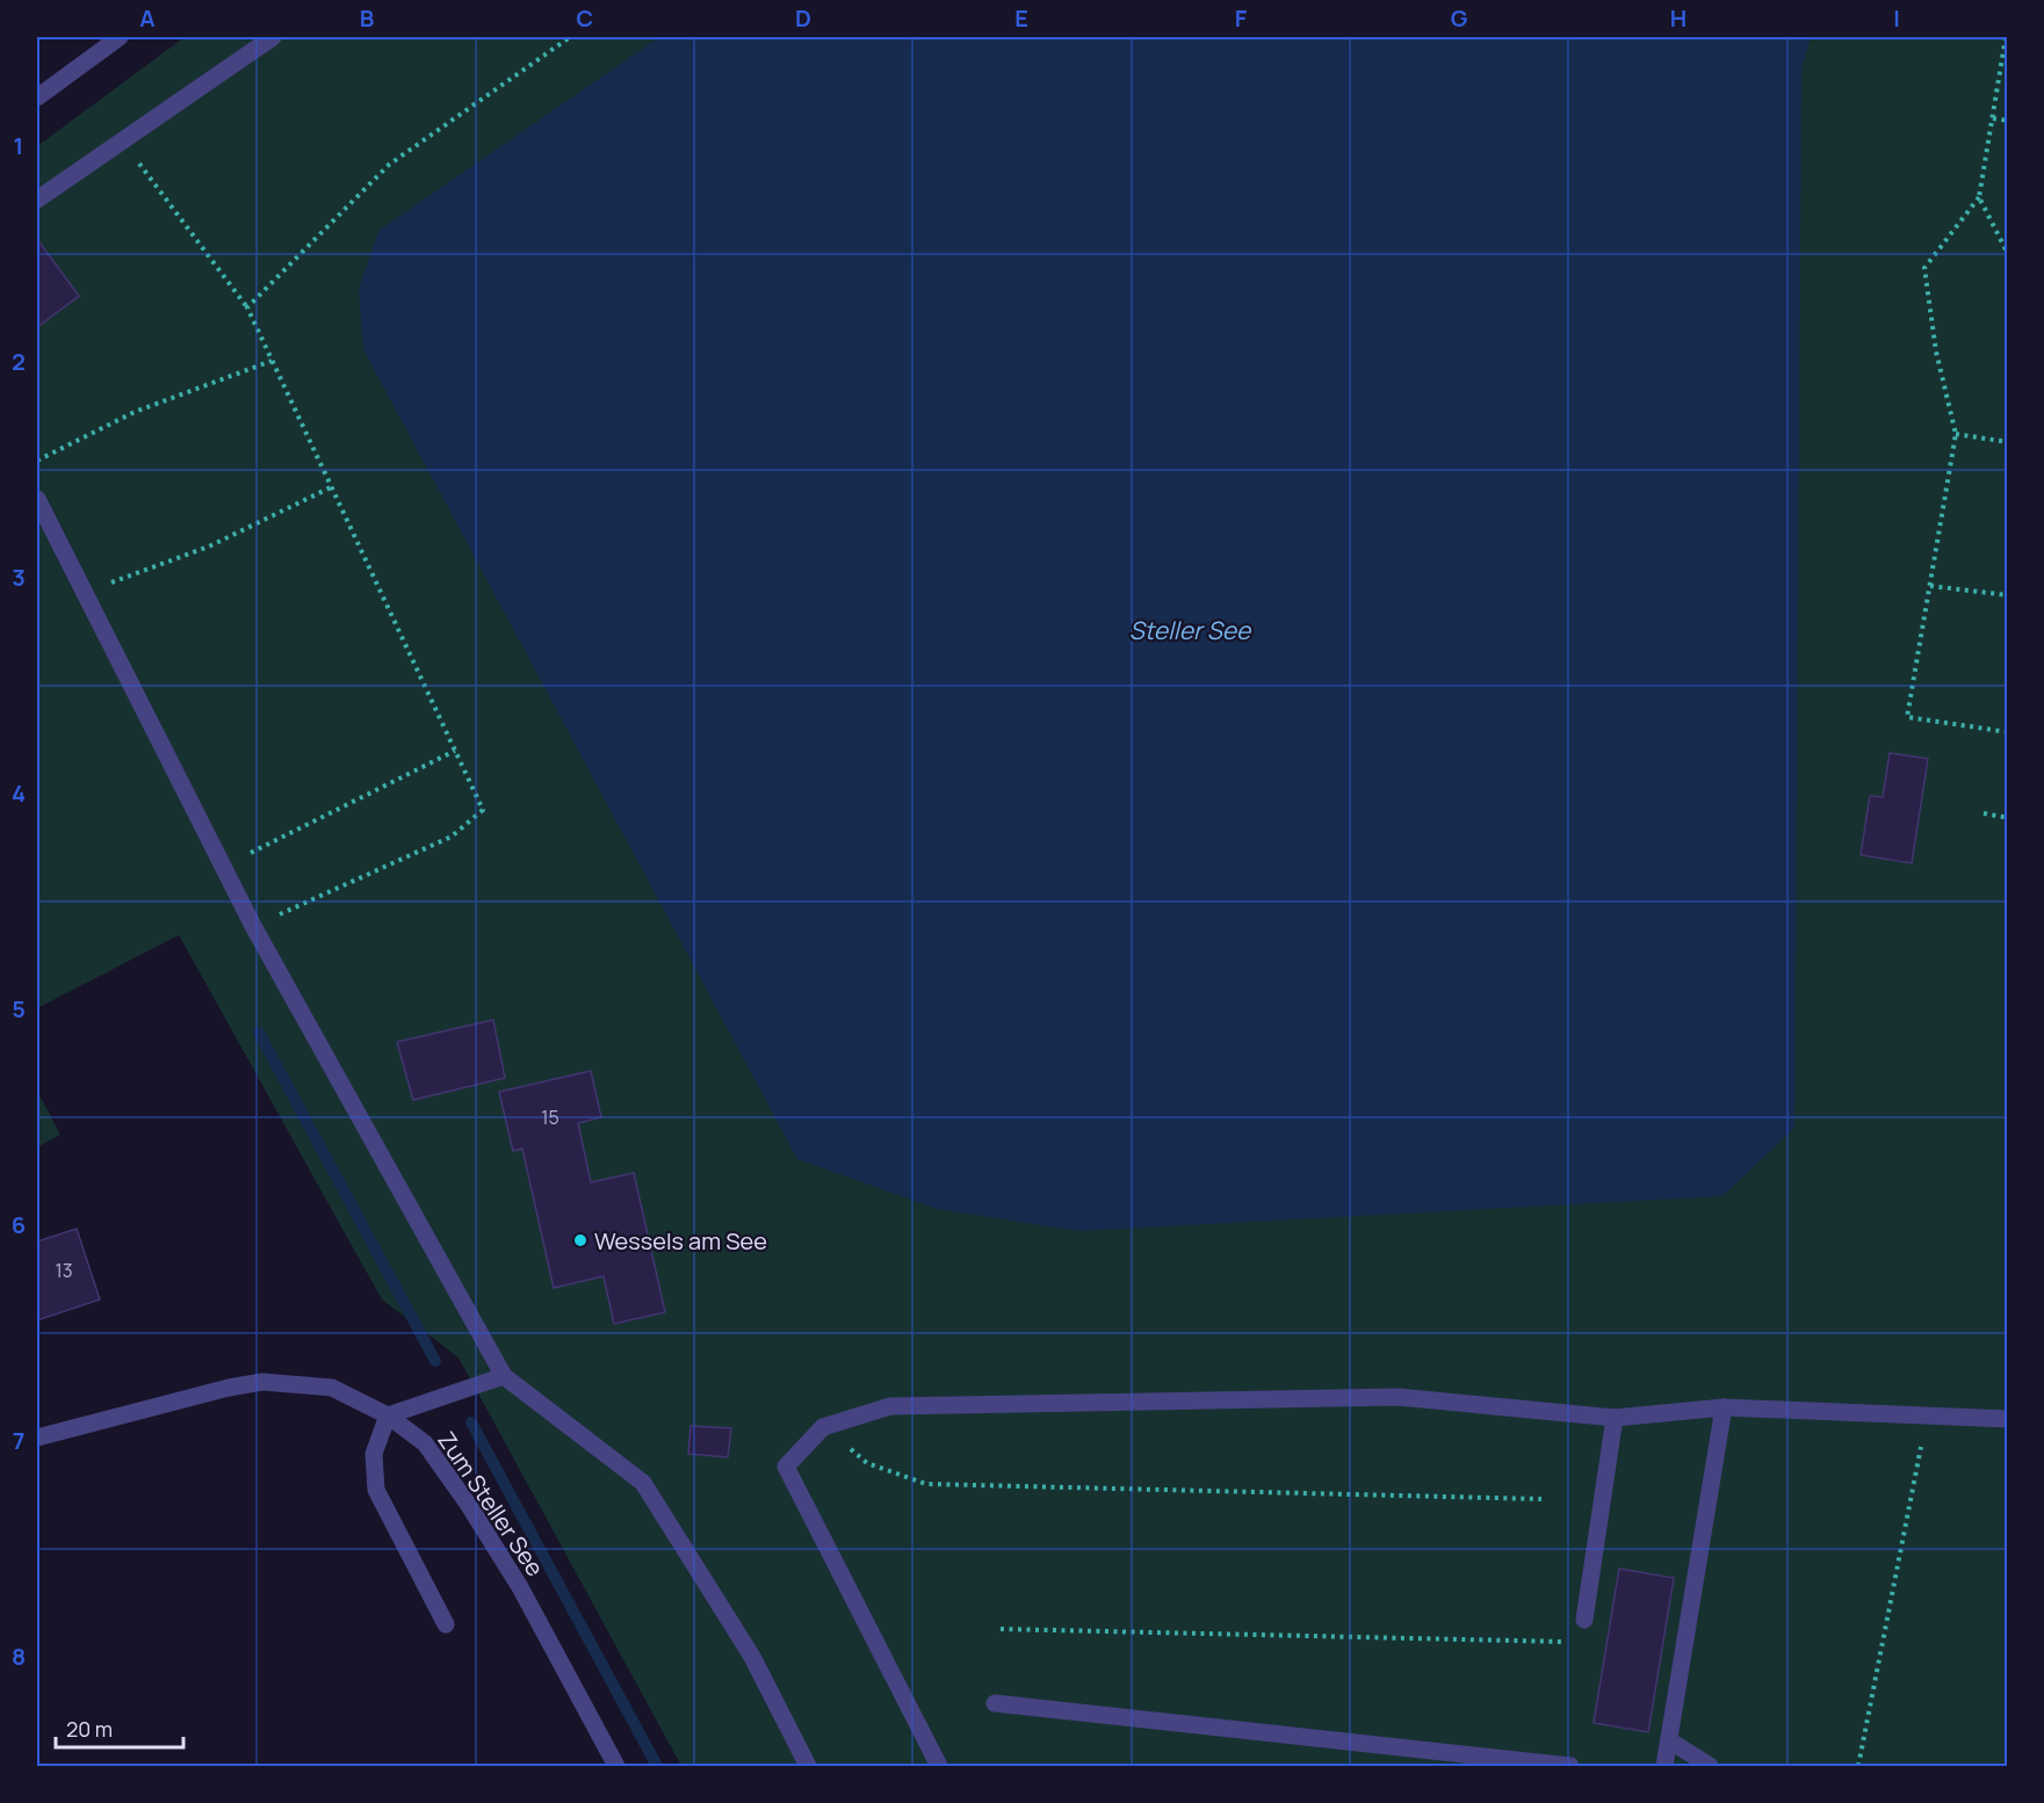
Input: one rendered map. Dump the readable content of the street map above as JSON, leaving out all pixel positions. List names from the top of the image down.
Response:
{
  "streets": {
    "street": ["Zum Steller See"]
  },
  "water": ["Steller See"],
  "places": ["Wessels am See"],
  "house_numbers": ["15", "13"],
  "scale_bar": "20 m",
  "grid": {
    "columns": [
      "A",
      "B",
      "C",
      "D",
      "E",
      "F",
      "G",
      "H",
      "I"
    ],
    "rows": [
      "1",
      "2",
      "3",
      "4",
      "5",
      "6",
      "7",
      "8"
    ]
  }
}
